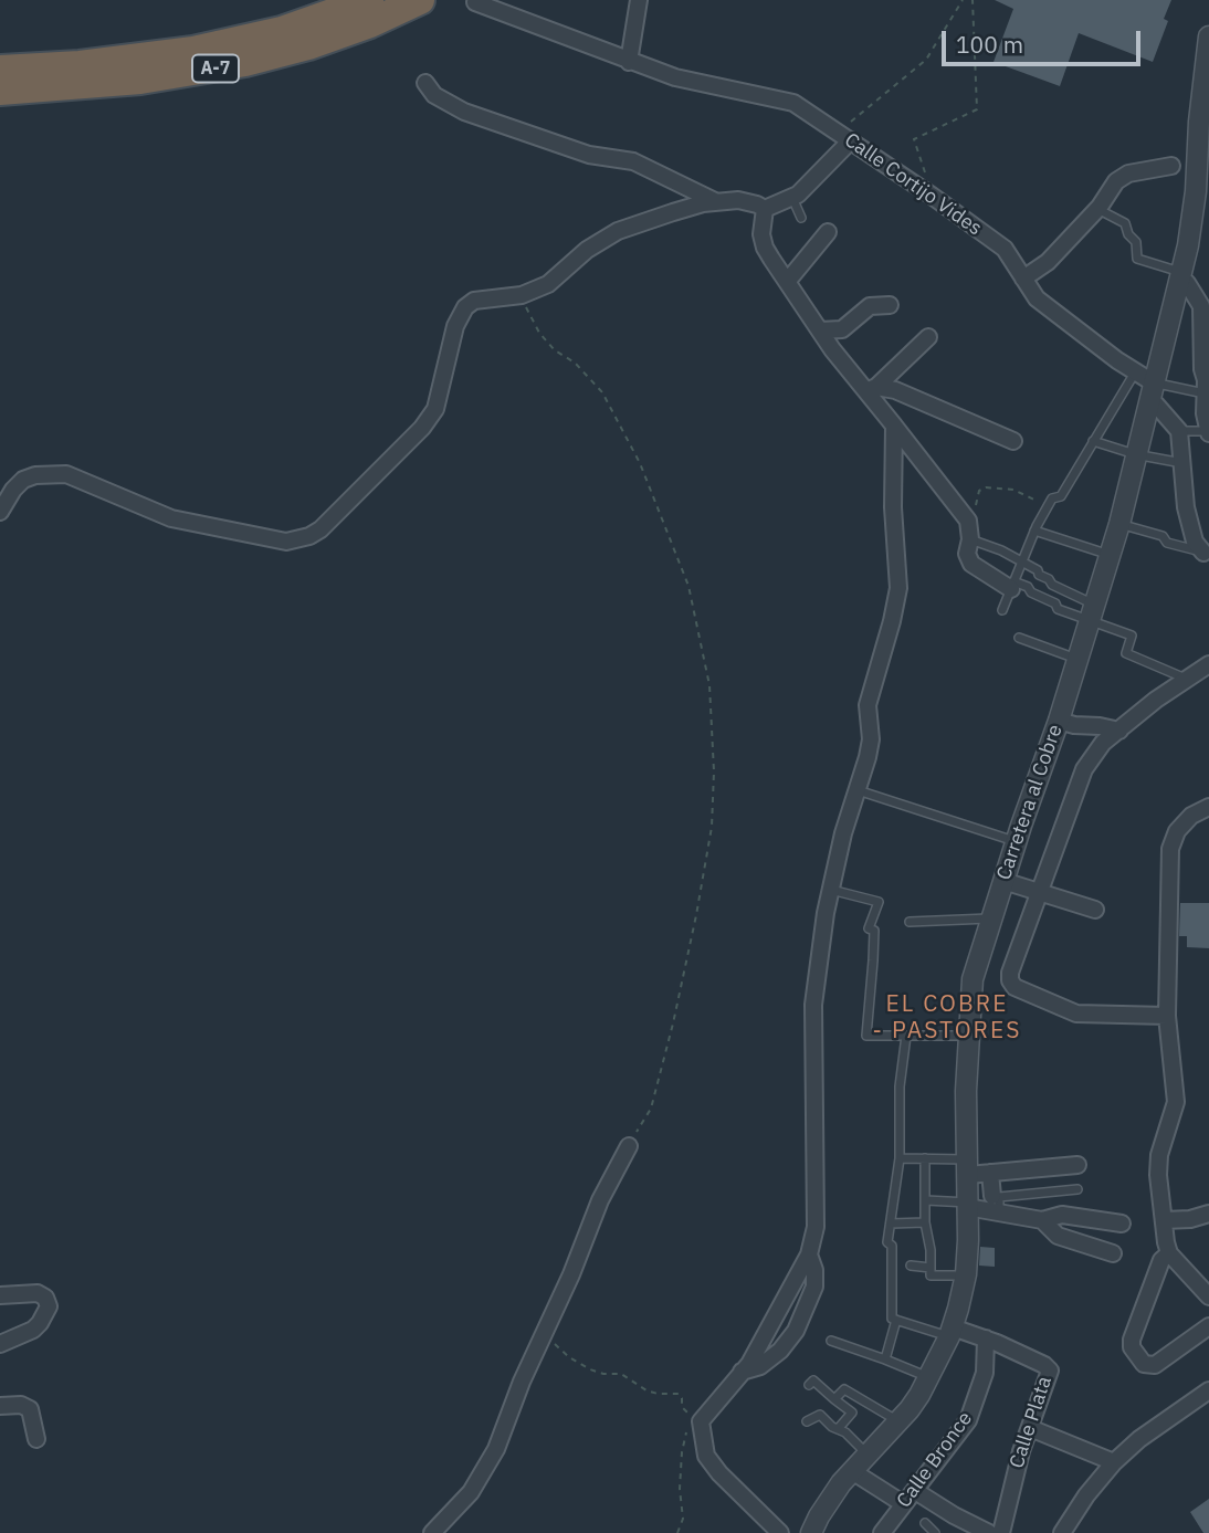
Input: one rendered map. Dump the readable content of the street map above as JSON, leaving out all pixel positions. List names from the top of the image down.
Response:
{
  "streets": {
    "highway": ["A-7"],
    "street": [
      "Calle Cortijo Vides",
      "Carretera al Cobre",
      "Calle Plata",
      "Calle Bronce"
    ]
  },
  "crossings": [
    ["Calle Cortijo Vides", "Carretera al Cobre"],
    ["Carretera al Cobre", "Calle Plata"],
    ["Calle Plata", "Calle Bronce"]
  ],
  "districts": ["EL COBRE - PASTORES"],
  "scale_bar": "100 m"
}
